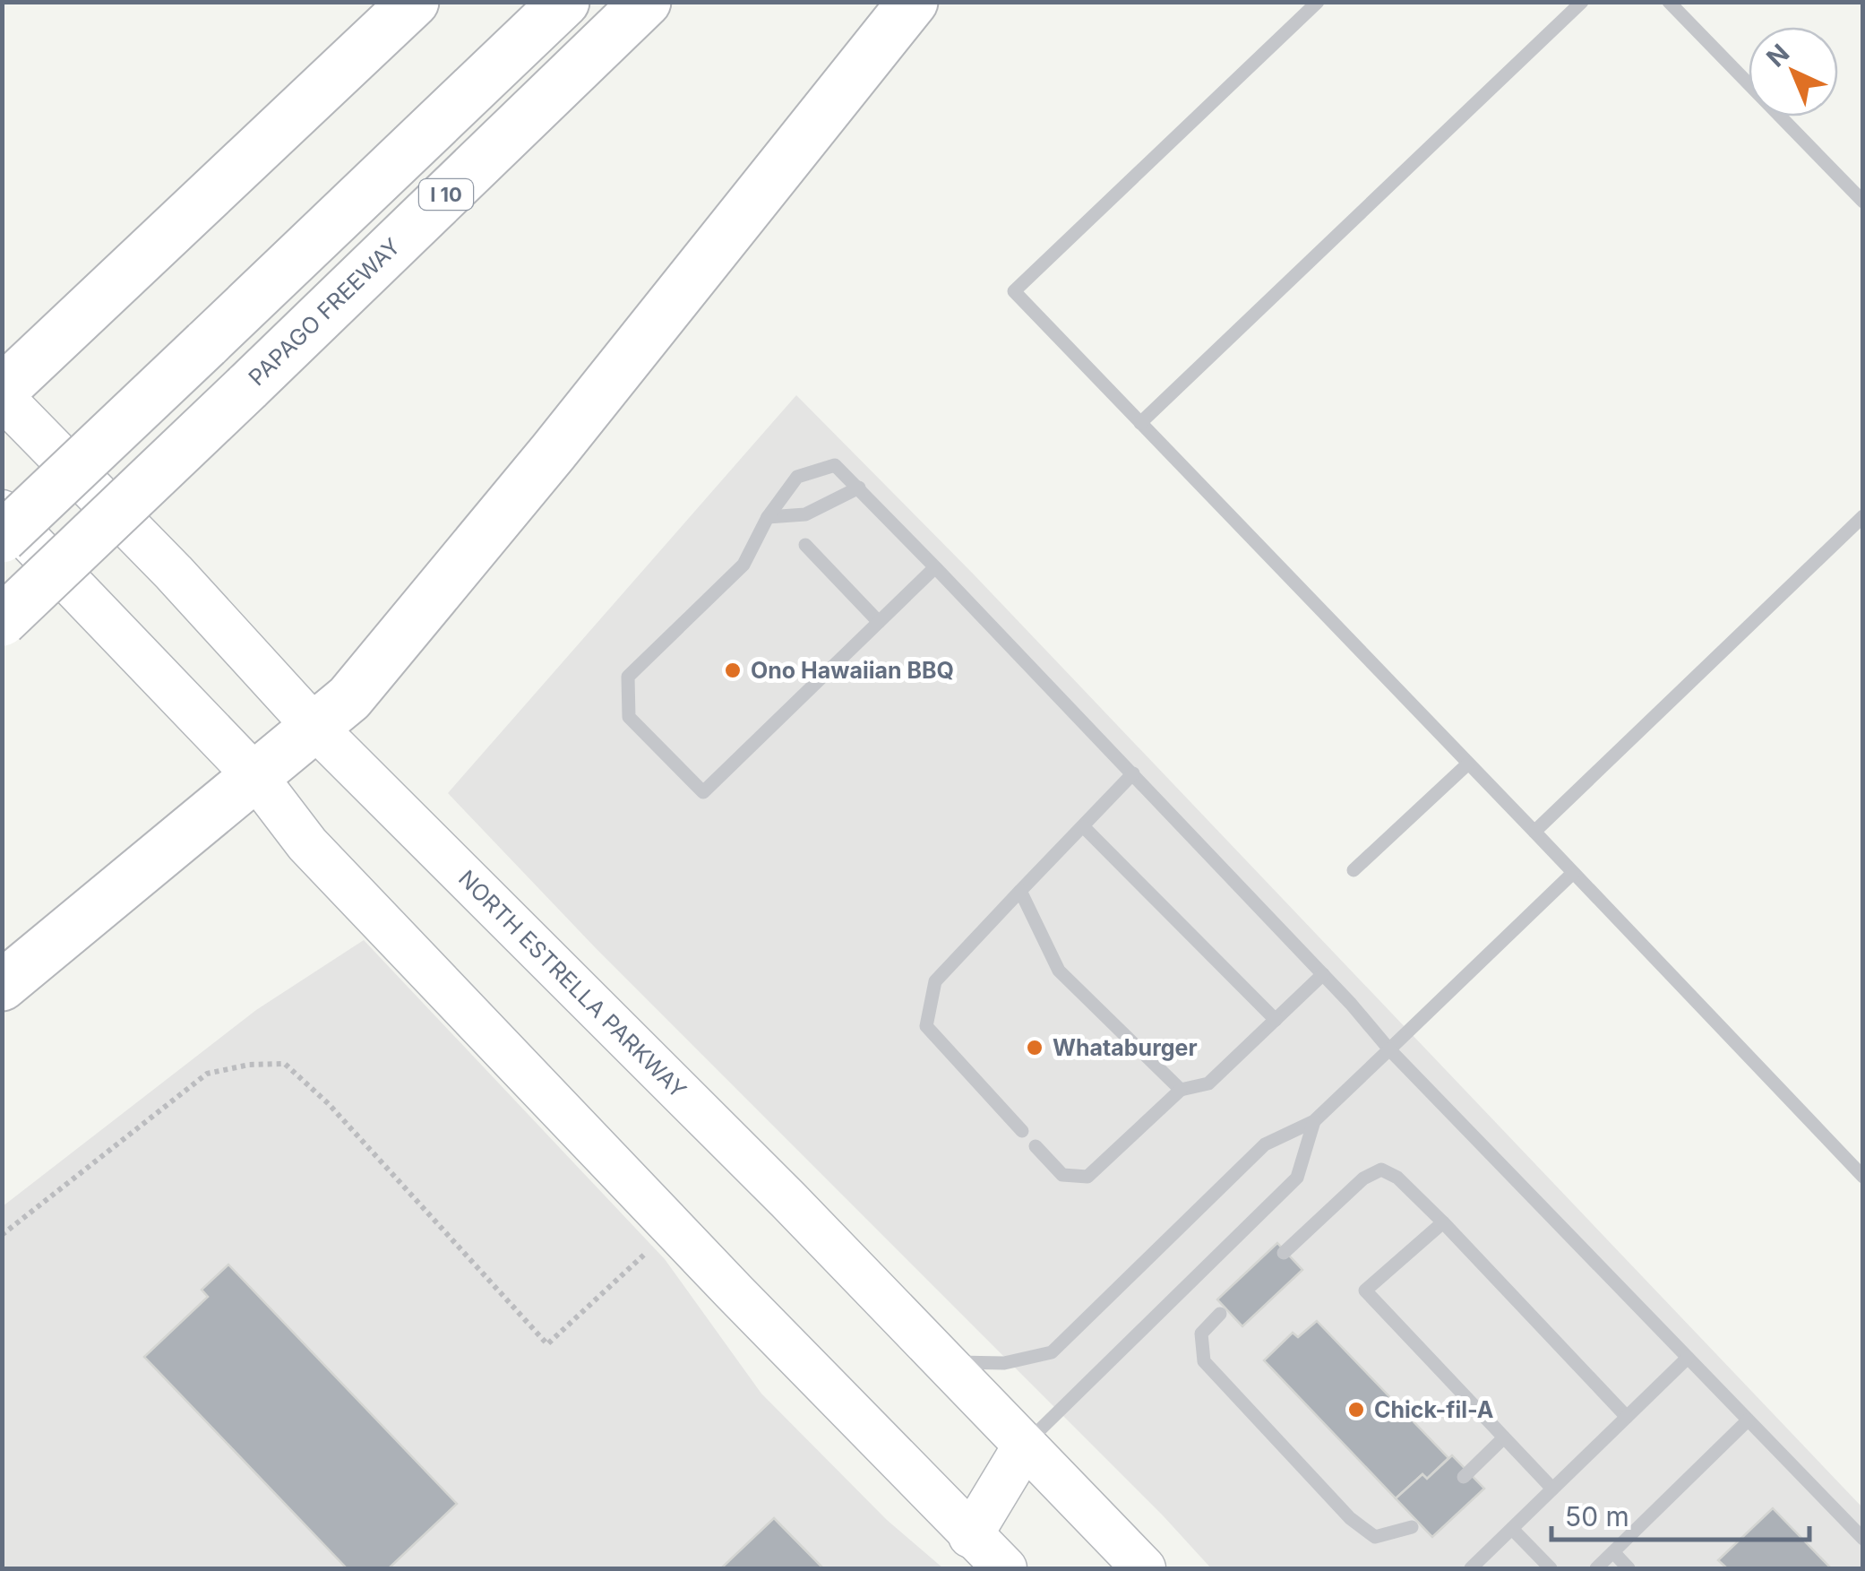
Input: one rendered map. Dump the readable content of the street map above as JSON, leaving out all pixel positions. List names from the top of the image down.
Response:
{
  "streets": {
    "highway": ["I 10", "PAPAGO FREEWAY"],
    "main road": ["NORTH ESTRELLA PARKWAY"]
  },
  "places": ["Ono Hawaiian BBQ", "Whataburger", "Chick-fil-A"],
  "scale_bar": "50 m",
  "north": "top left"
}
